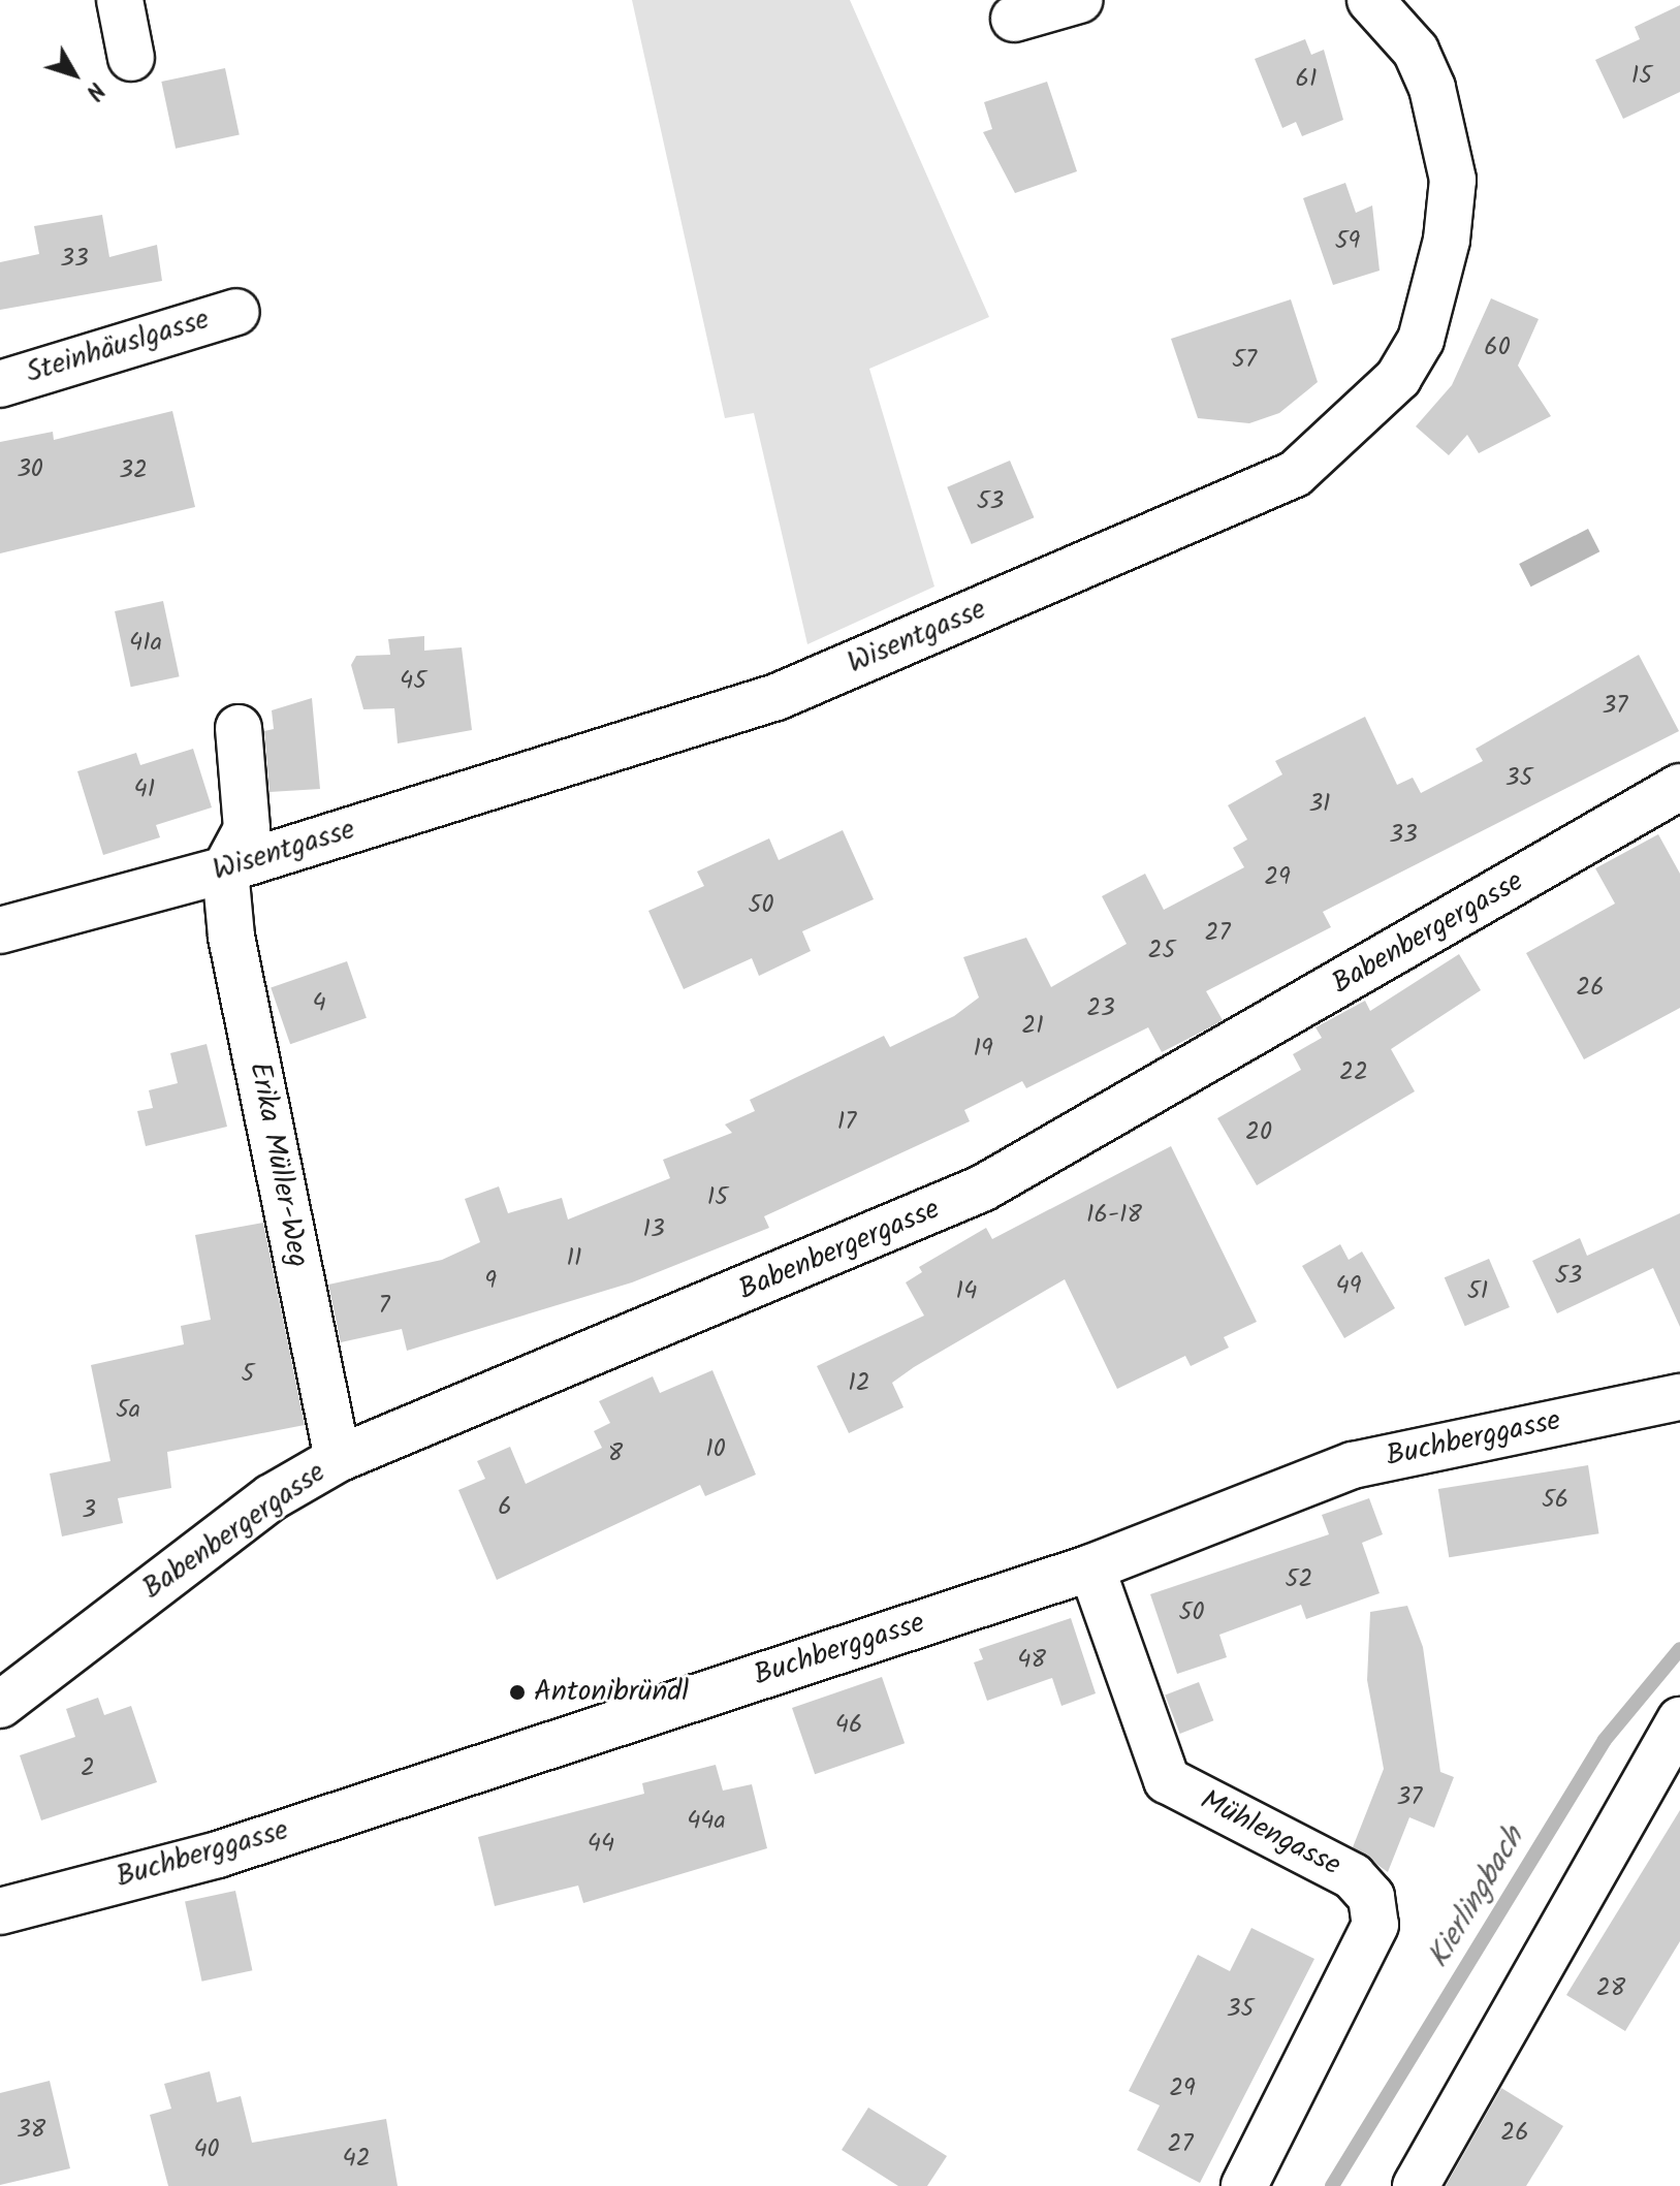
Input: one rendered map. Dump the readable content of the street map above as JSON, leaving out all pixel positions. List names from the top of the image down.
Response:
{
  "streets": {
    "street": [
      "Steinhäuslgasse",
      "Wisentgasse",
      "Babenbergergasse",
      "Erika Müller-Weg",
      "Buchberggasse",
      "Mühlengasse"
    ]
  },
  "crossings": [
    ["Wisentgasse", "Erika Müller-Weg"],
    ["Babenbergergasse", "Erika Müller-Weg"],
    ["Buchberggasse", "Mühlengasse"]
  ],
  "water": ["Kierlingbach"],
  "places": ["Antonibründl"],
  "house_numbers": [
    "15",
    "61",
    "59",
    "33",
    "60",
    "57",
    "30",
    "32",
    "53",
    "41a",
    "45",
    "37",
    "35",
    "41",
    "31",
    "33",
    "29",
    "50",
    "27",
    "25",
    "26",
    "4",
    "23",
    "21",
    "19",
    "22",
    "17",
    "20",
    "15",
    "16-18",
    "13",
    "11",
    "53",
    "9",
    "49",
    "14",
    "51",
    "7",
    "5",
    "12",
    "5a",
    "10",
    "8",
    "56",
    "6",
    "3",
    "52",
    "50",
    "48",
    "46",
    "2",
    "37",
    "44a",
    "44",
    "28",
    "35",
    "29",
    "38",
    "26",
    "27",
    "40",
    "42"
  ],
  "north": "bottom right"
}
